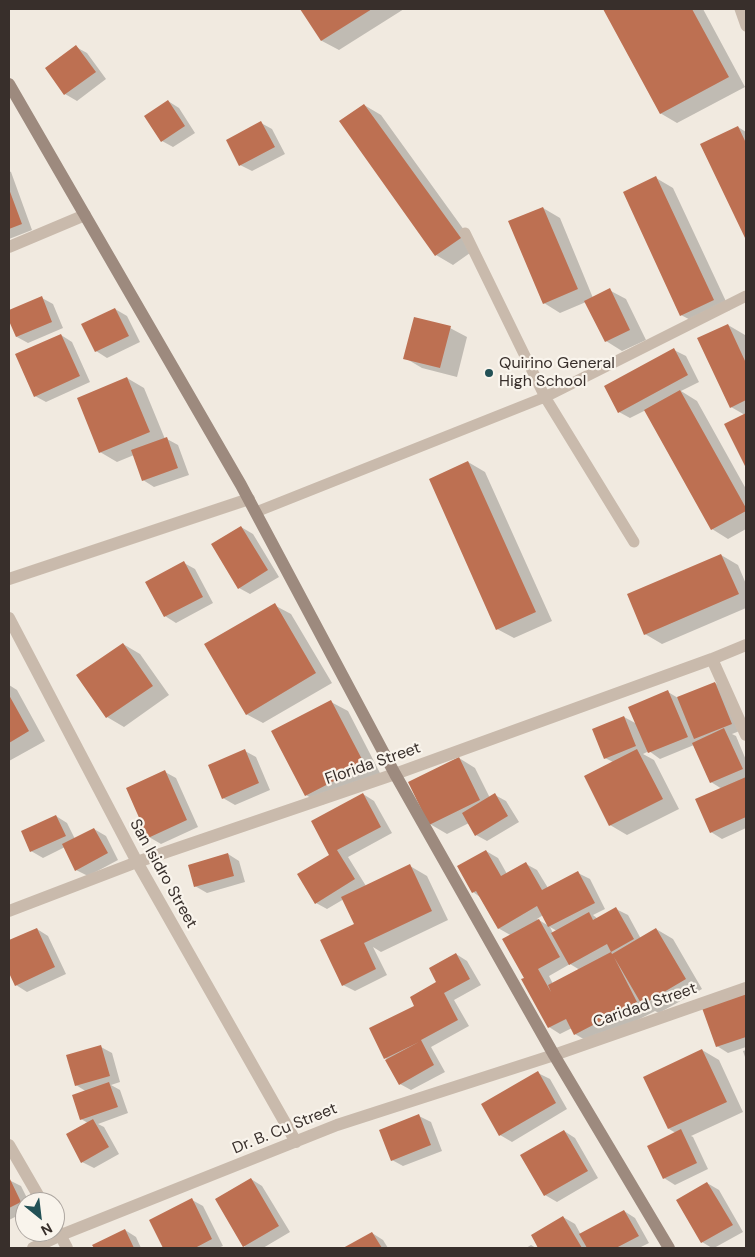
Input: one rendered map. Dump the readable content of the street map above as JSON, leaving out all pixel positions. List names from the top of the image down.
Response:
{
  "streets": {
    "street": [
      "Florida Street",
      "San Isidro Street",
      "Caridad Street",
      "Dr. B. Cu Street"
    ]
  },
  "crossings": [
    ["Florida Street", "San Isidro Street"],
    ["San Isidro Street", "Dr. B. Cu Street"],
    ["Caridad Street", "Dr. B. Cu Street"]
  ],
  "places": ["Quirino General High School"],
  "north": "bottom right"
}
